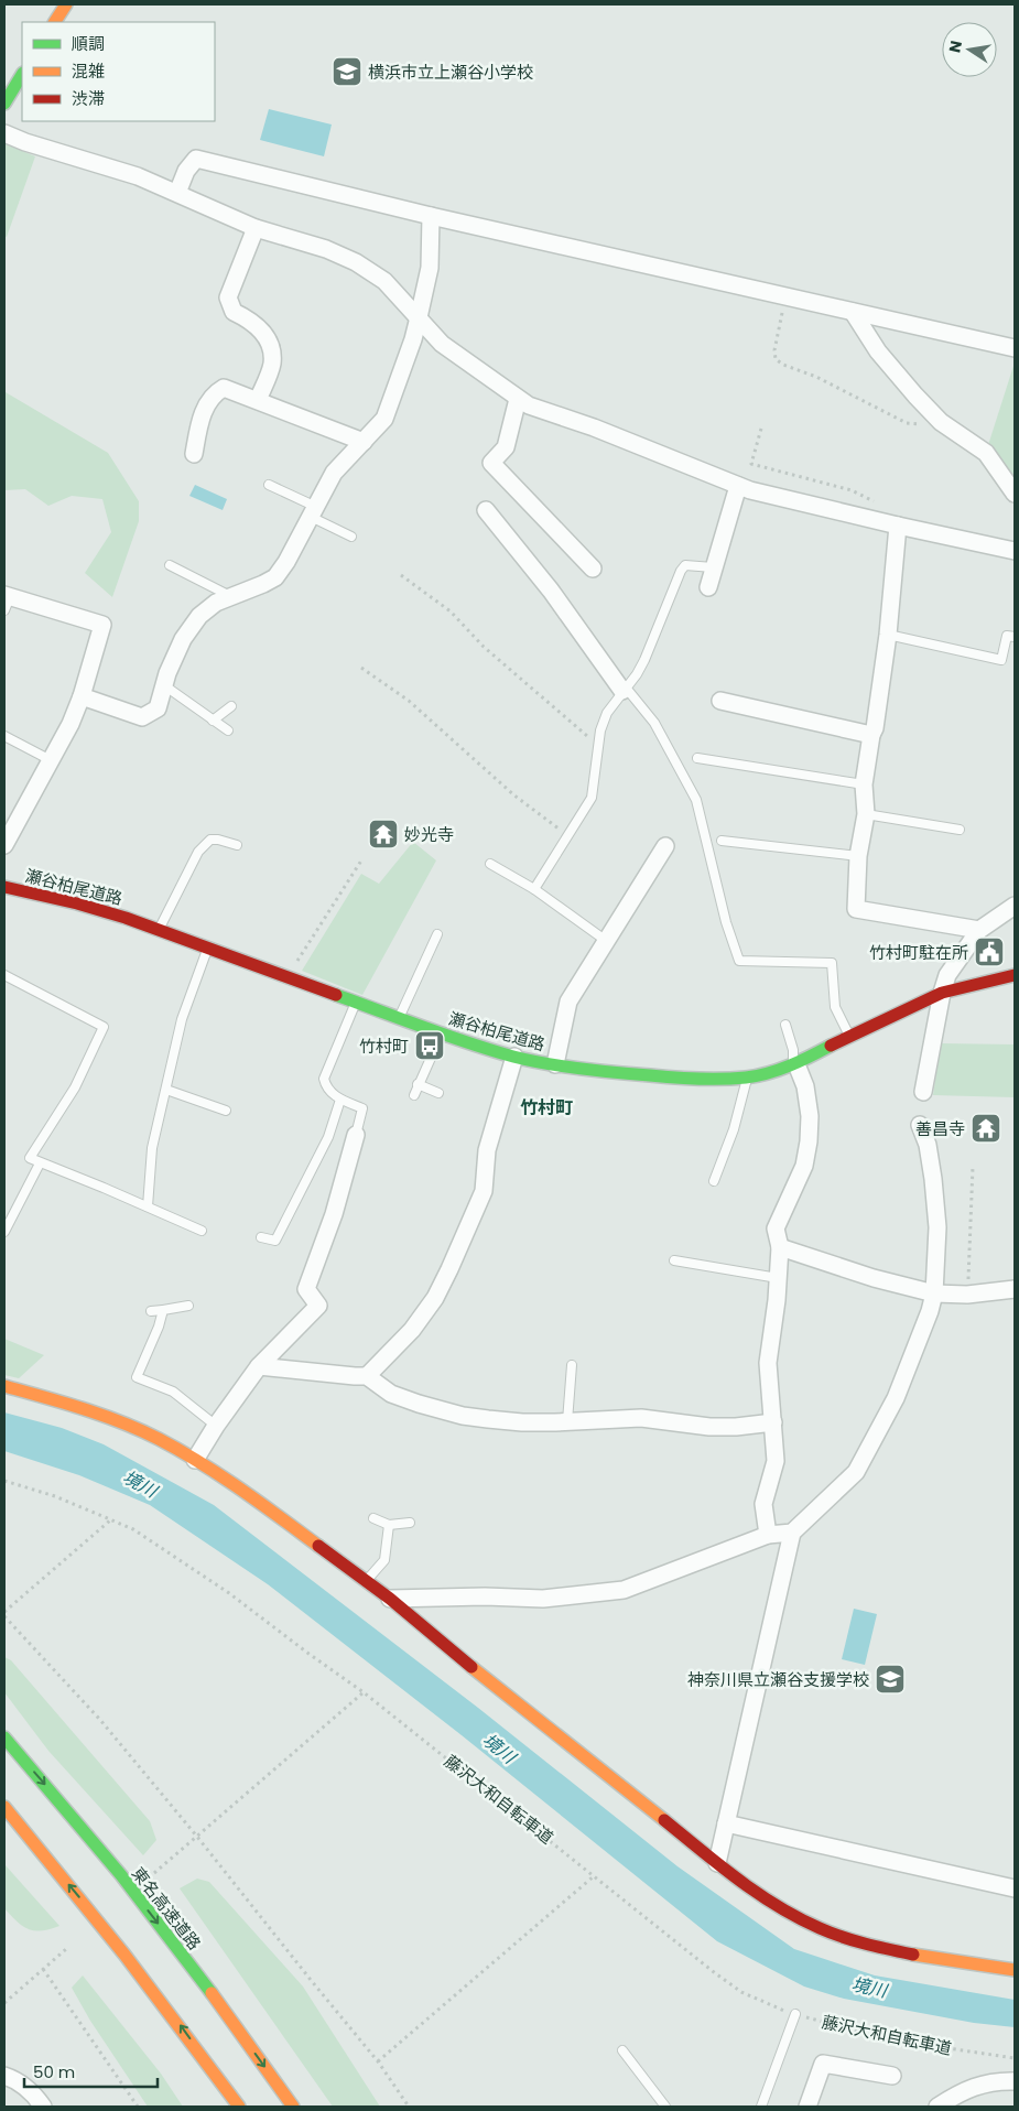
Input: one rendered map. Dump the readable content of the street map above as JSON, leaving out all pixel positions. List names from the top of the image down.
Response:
{
  "streets": {
    "main road": ["瀬谷柏尾道路", "東名高速道路"],
    "path": ["藤沢大和自転車道"]
  },
  "districts": ["竹村町"],
  "water": ["境川"],
  "places": {
    "school or university": ["横浜市立上瀬谷小学校", "神奈川県立瀬谷支援学校"],
    "temple": ["妙光寺", "善昌寺"],
    "public building": ["竹村町駐在所"],
    "bus stop": ["竹村町"]
  },
  "legend": ["順調", "混雑", "渋滞"],
  "scale_bar": "50 m",
  "north": "left"
}
